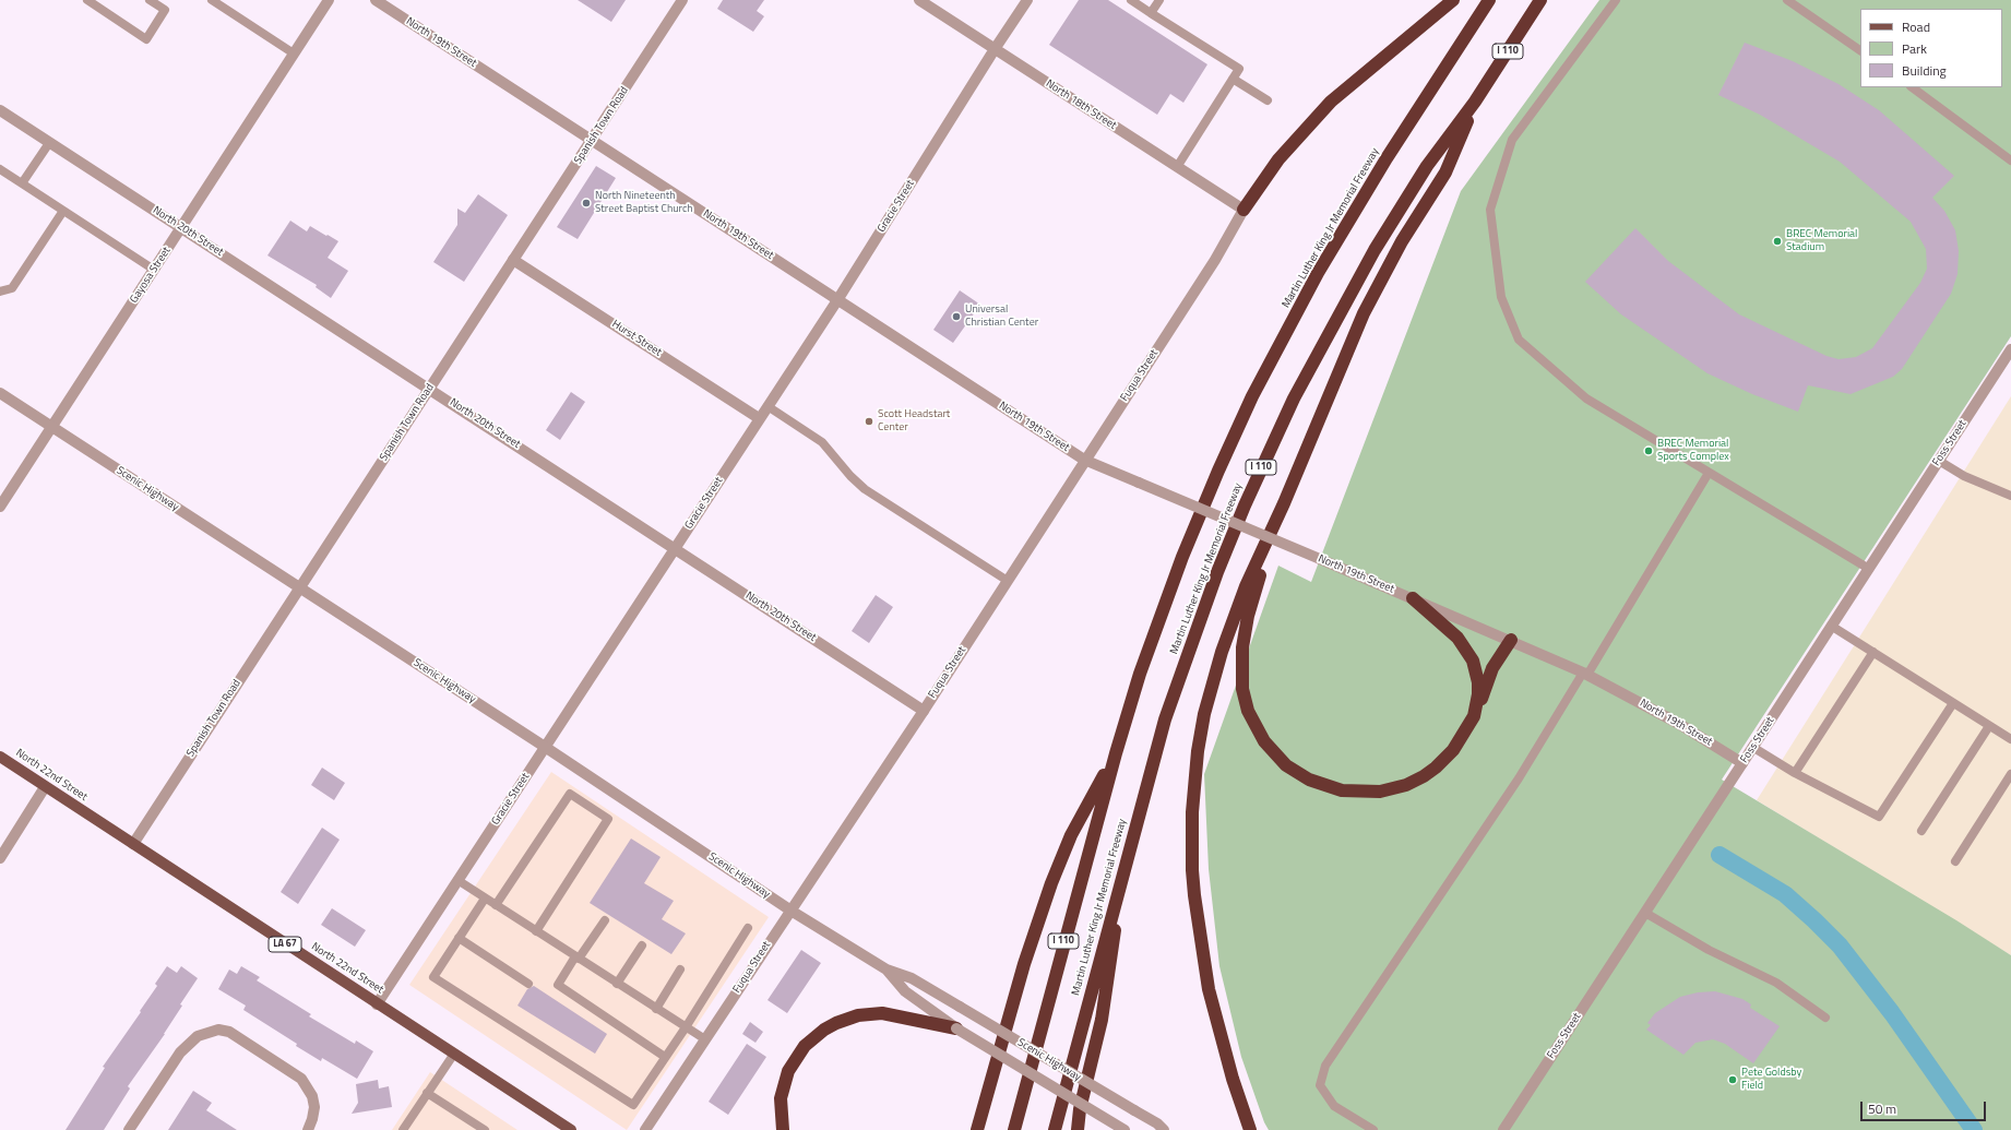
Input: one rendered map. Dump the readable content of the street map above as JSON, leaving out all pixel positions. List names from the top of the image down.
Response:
{
  "streets": {
    "highway": ["I 110", "Martin Luther King Jr Memorial Freeway"],
    "main road": ["North 22nd Street", "LA 67"],
    "street": [
      "North 19th Street",
      "North 18th Street",
      "Spanish Town Road",
      "Gracie Street",
      "North 20th Street",
      "Gayosa Street",
      "Hurst Street",
      "Fuqua Street",
      "Foss Street",
      "Scenic Highway"
    ]
  },
  "crossings": [
    ["North 19th Street", "Spanish Town Road"],
    ["North 19th Street", "Gracie Street"],
    ["North 19th Street", "Fuqua Street"],
    ["North 19th Street", "Foss Street"],
    ["North 18th Street", "Gracie Street"],
    ["North 18th Street", "Fuqua Street"],
    ["Spanish Town Road", "North 20th Street"],
    ["Spanish Town Road", "Hurst Street"],
    ["Spanish Town Road", "Scenic Highway"],
    ["Spanish Town Road", "North 22nd Street"],
    ["Gracie Street", "North 20th Street"],
    ["Gracie Street", "Hurst Street"],
    ["Gracie Street", "Scenic Highway"],
    ["Gracie Street", "North 22nd Street"],
    ["North 20th Street", "Gayosa Street"],
    ["North 20th Street", "Fuqua Street"],
    ["Gayosa Street", "Scenic Highway"],
    ["Fuqua Street", "Scenic Highway"]
  ],
  "places": [
    "North Nineteenth Street Baptist Church",
    "BREC Memorial Stadium",
    "Universal Christian Center",
    "Scott Headstart Center",
    "BREC Memorial Sports Complex",
    "Pete Goldsby Field"
  ],
  "legend": ["Road", "Park", "Building"],
  "scale_bar": "50 m"
}
